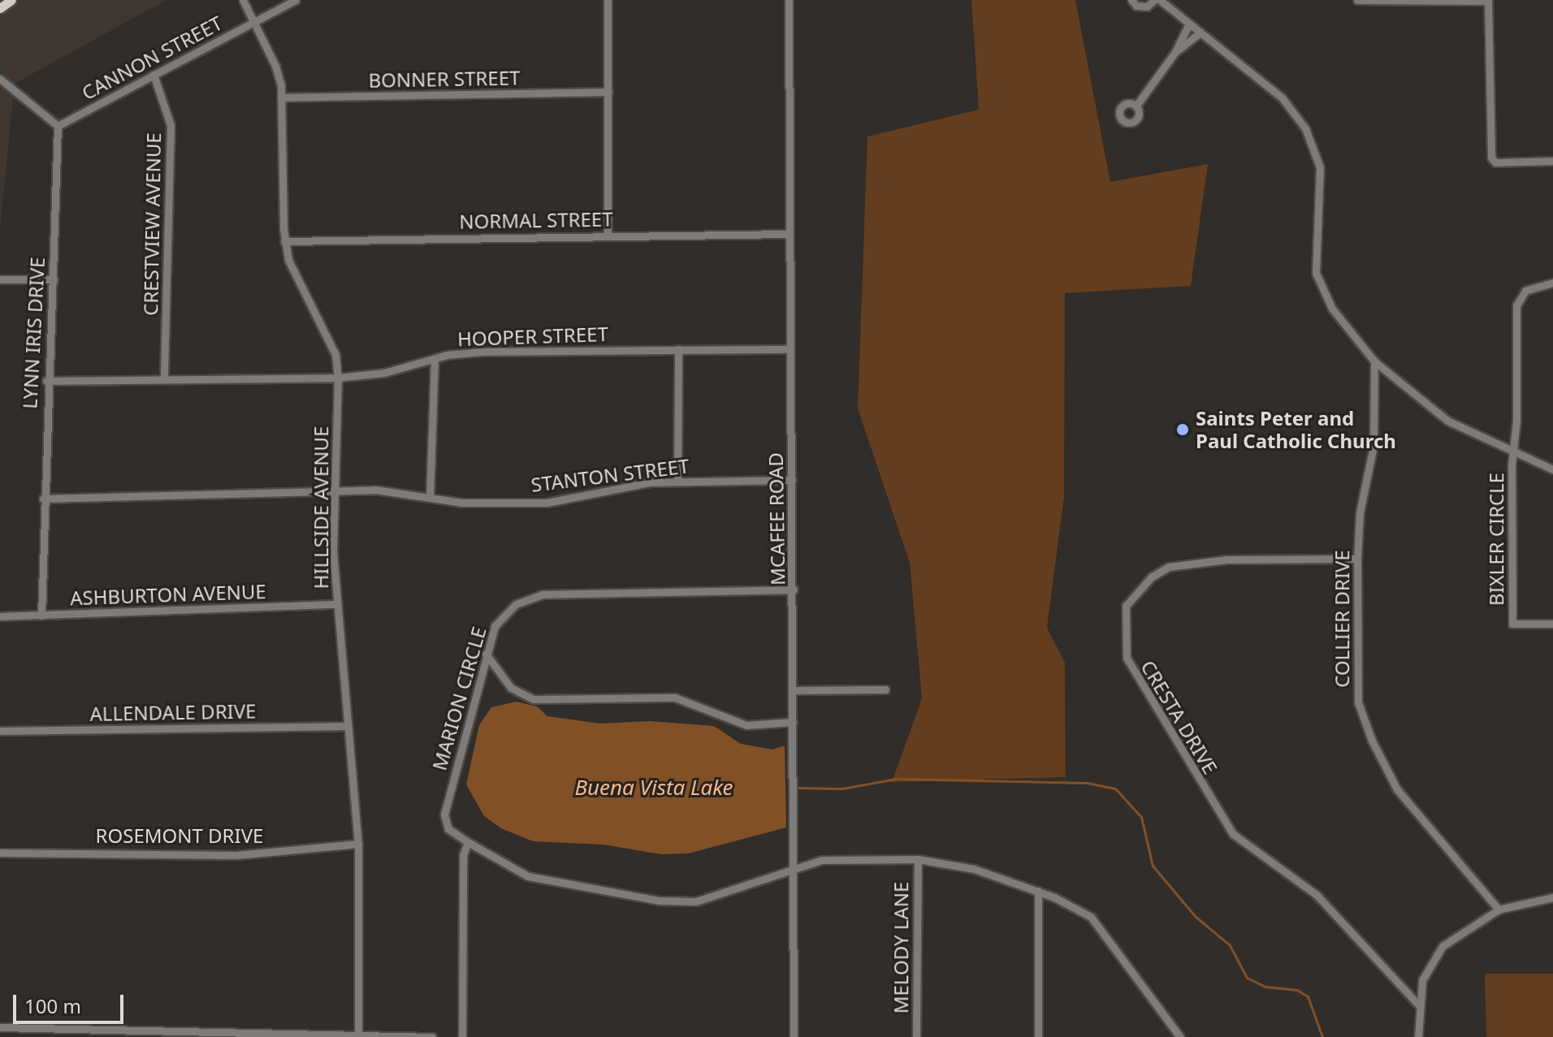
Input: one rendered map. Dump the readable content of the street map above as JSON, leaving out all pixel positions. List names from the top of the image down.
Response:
{
  "streets": {
    "street": [
      "CANNON STREET",
      "BONNER STREET",
      "NORMAL STREET",
      "CRESTVIEW AVENUE",
      "LYNN IRIS DRIVE",
      "HOOPER STREET",
      "STANTON STREET",
      "HILLSIDE AVENUE",
      "MCAFEE ROAD",
      "BIXLER CIRCLE",
      "ASHBURTON AVENUE",
      "COLLIER DRIVE",
      "MARION CIRCLE",
      "ALLENDALE DRIVE",
      "CRESTA DRIVE",
      "ROSEMONT DRIVE",
      "MELODY LANE"
    ]
  },
  "crossings": [
    ["CANNON STREET", "CRESTVIEW AVENUE"],
    ["CANNON STREET", "LYNN IRIS DRIVE"],
    ["CANNON STREET", "HILLSIDE AVENUE"],
    ["BONNER STREET", "HILLSIDE AVENUE"],
    ["NORMAL STREET", "HILLSIDE AVENUE"],
    ["NORMAL STREET", "MCAFEE ROAD"],
    ["CRESTVIEW AVENUE", "HOOPER STREET"],
    ["LYNN IRIS DRIVE", "HOOPER STREET"],
    ["LYNN IRIS DRIVE", "STANTON STREET"],
    ["LYNN IRIS DRIVE", "ASHBURTON AVENUE"],
    ["HOOPER STREET", "HILLSIDE AVENUE"],
    ["HOOPER STREET", "MCAFEE ROAD"],
    ["STANTON STREET", "HILLSIDE AVENUE"],
    ["STANTON STREET", "MCAFEE ROAD"],
    ["HILLSIDE AVENUE", "ASHBURTON AVENUE"],
    ["HILLSIDE AVENUE", "ALLENDALE DRIVE"],
    ["HILLSIDE AVENUE", "ROSEMONT DRIVE"],
    ["MCAFEE ROAD", "MARION CIRCLE"],
    ["COLLIER DRIVE", "CRESTA DRIVE"],
    ["MARION CIRCLE", "MELODY LANE"]
  ],
  "water": ["Buena Vista Lake"],
  "places": ["Saints Peter and Paul Catholic Church"],
  "scale_bar": "100 m"
}
